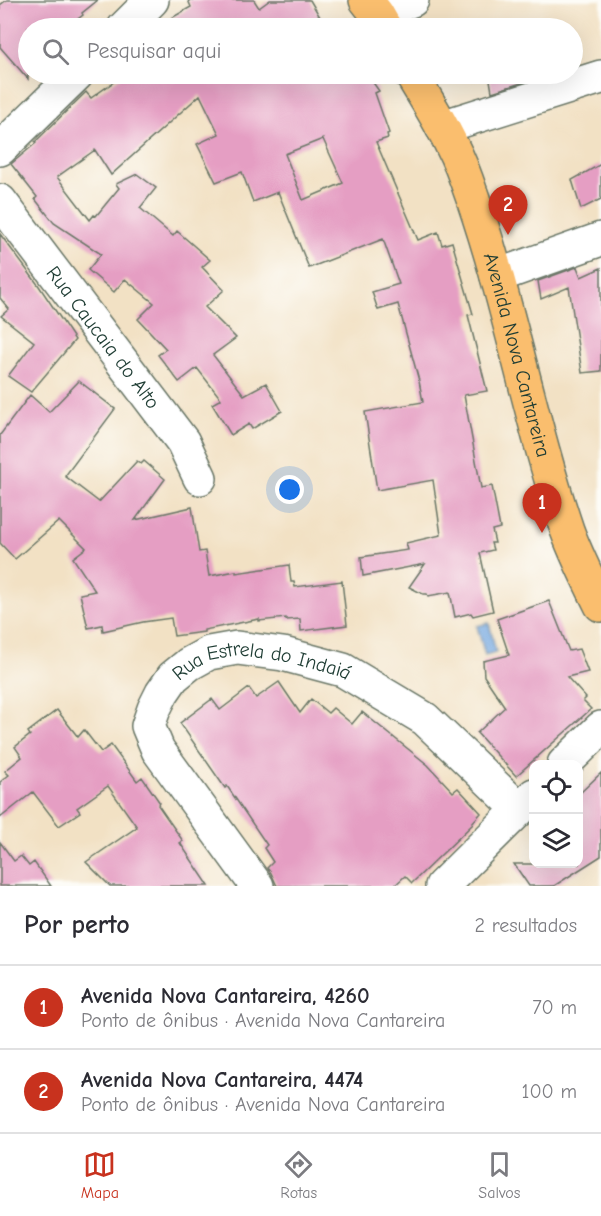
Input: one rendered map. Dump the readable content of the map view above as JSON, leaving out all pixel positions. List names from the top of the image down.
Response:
{
  "streets": {
    "main road": ["Avenida Nova Cantareira"],
    "street": ["Rua Caucaia do Alto", "Rua Estrela do Indaiá"]
  },
  "page": {
    "search": "Pesquisar aqui",
    "pins": ["2", "1"],
    "heading": ["Por perto", "2 resultados"],
    "list": [
      {
        "mark": "1",
        "name": "Avenida Nova Cantareira, 4260",
        "note": "Ponto de ônibus · Avenida Nova Cantareira",
        "value": "70 m"
      },
      {
        "mark": "2",
        "name": "Avenida Nova Cantareira, 4474",
        "note": "Ponto de ônibus · Avenida Nova Cantareira",
        "value": "100 m"
      }
    ],
    "nav": ["Mapa", "Rotas", "Salvos"]
  }
}
